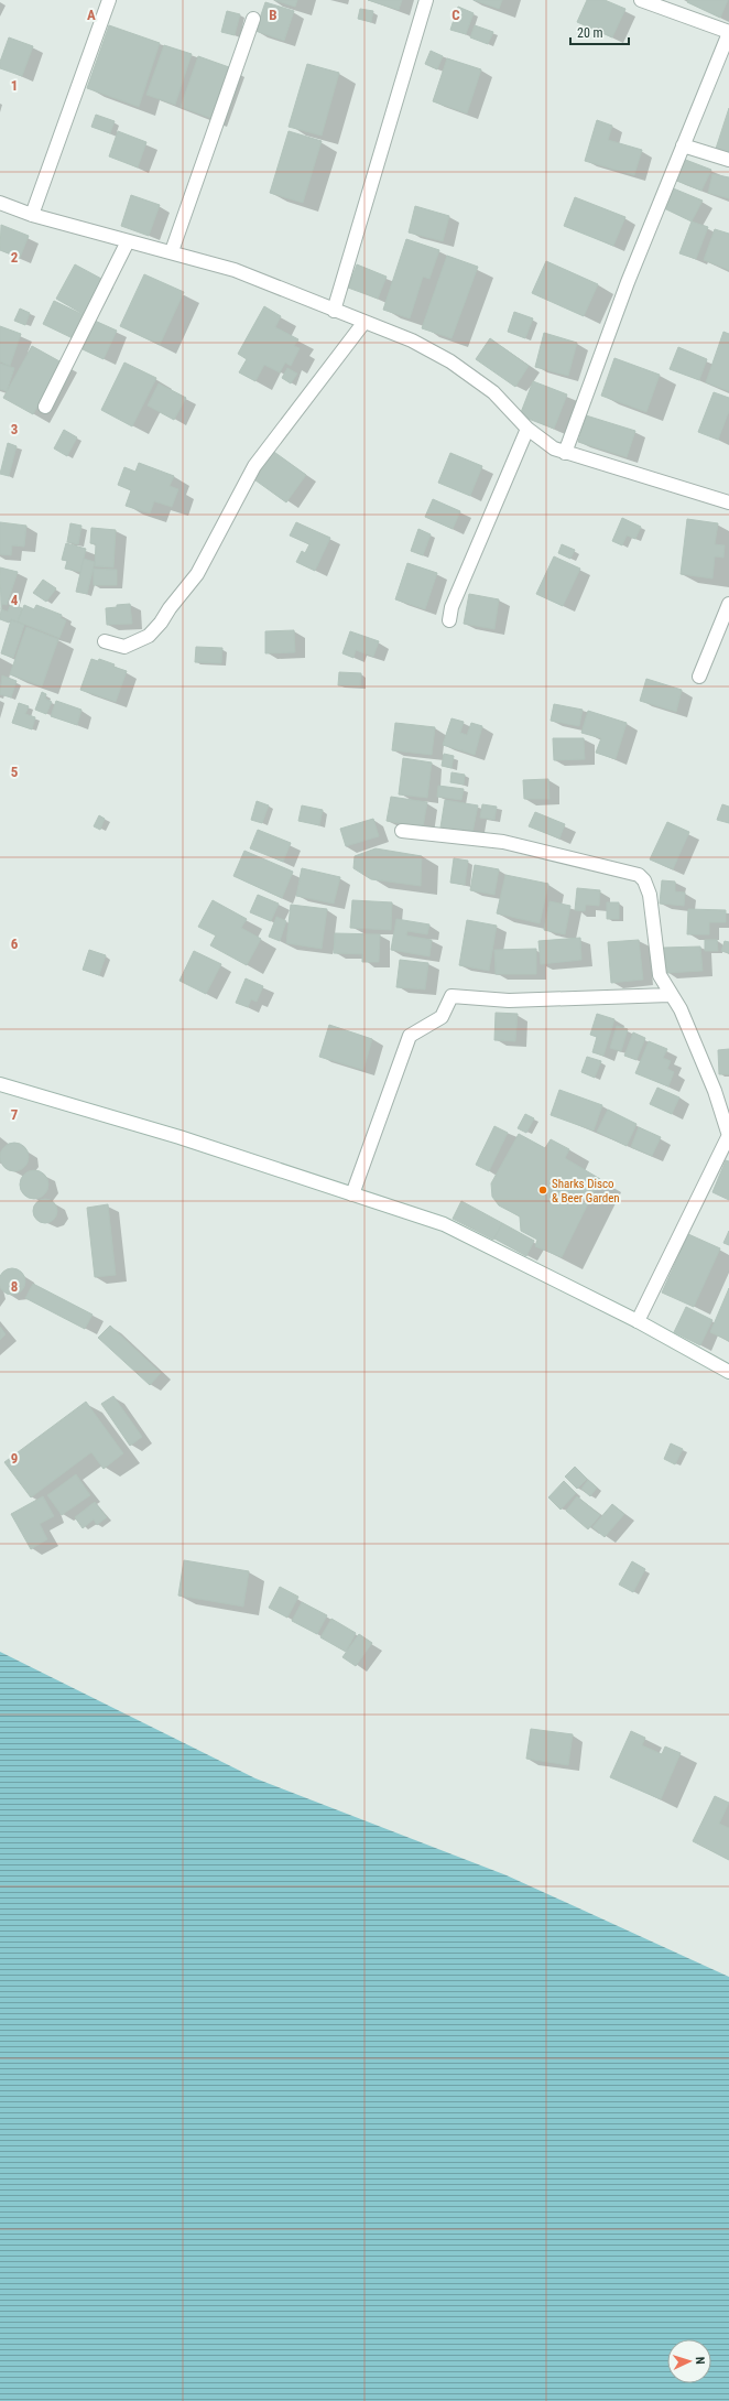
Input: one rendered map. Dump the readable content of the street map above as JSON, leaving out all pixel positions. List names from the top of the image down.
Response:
{
  "places": ["Sharks Disco & Beer Garden"],
  "scale_bar": "20 m",
  "north": "right",
  "grid": {
    "columns": ["A", "B", "C"],
    "rows": [
      "1",
      "2",
      "3",
      "4",
      "5",
      "6",
      "7",
      "8",
      "9"
    ]
  }
}
